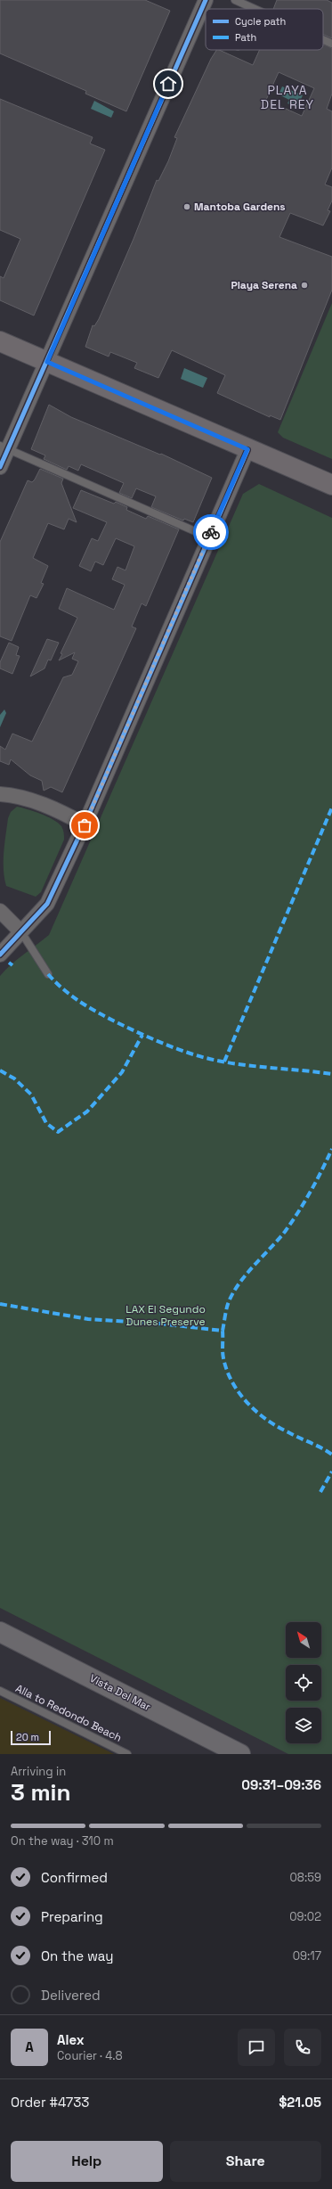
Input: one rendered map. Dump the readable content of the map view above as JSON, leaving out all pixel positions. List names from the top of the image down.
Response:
{
  "streets": {
    "main road": ["Vista Del Mar"],
    "lane": ["Alla to Redondo Beach"]
  },
  "districts": ["PLAYA DEL REY"],
  "parks": ["LAX El Segundo Dunes Preserve"],
  "places": ["Mantoba Gardens", "Playa Serena"],
  "legend": ["Cycle path", "Path"],
  "scale_bar": "20 m",
  "north": "top left",
  "page": {
    "scale": "20 m",
    "heading": ["3 min", "Arriving in", "09:31–09:36"],
    "panel": [
      "Alex",
      "Courier · 4.8",
      "Order #4733",
      "$21.05"
    ],
    "bar": "On the way · 310 m",
    "list": [
      ["Confirmed", "08:59"],
      ["Preparing", "09:02"],
      ["On the way", "09:17"],
      "Delivered"
    ],
    "round": "A",
    "buttons": ["Help", "Share"]
  }
}
